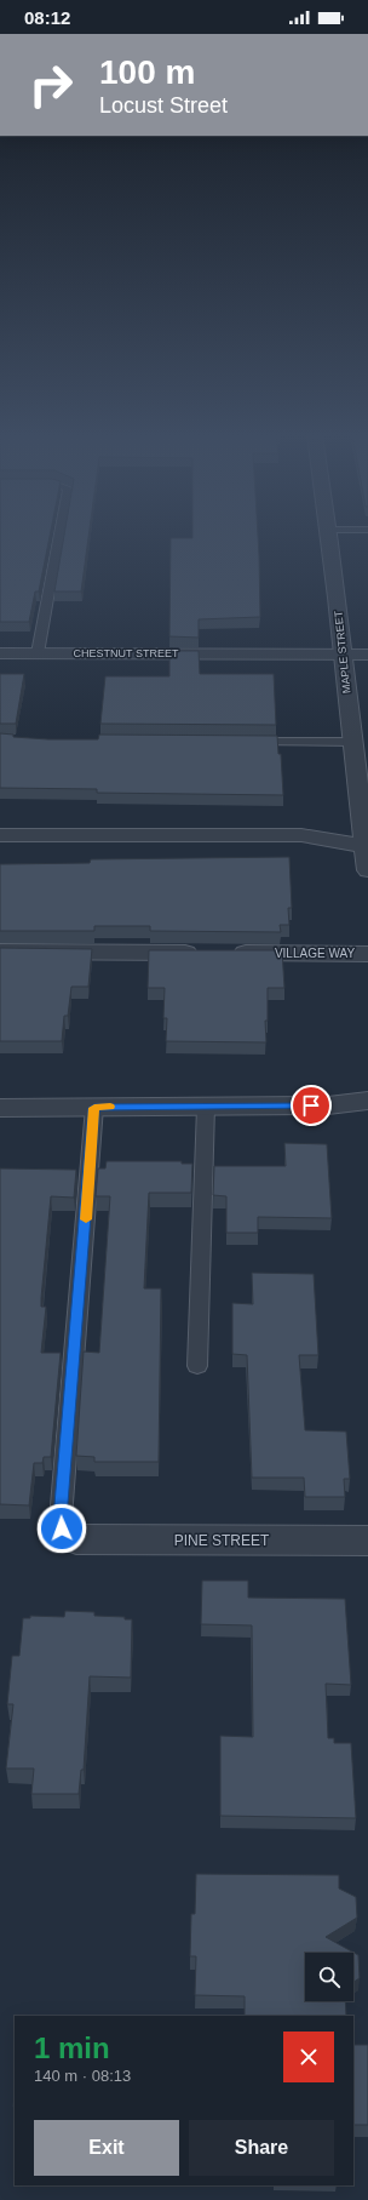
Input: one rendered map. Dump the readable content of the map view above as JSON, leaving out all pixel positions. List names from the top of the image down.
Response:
{
  "streets": {
    "street": [
      "MAPLE STREET",
      "CHESTNUT STREET",
      "VILLAGE WAY",
      "PINE STREET"
    ]
  },
  "crossings": [
    ["MAPLE STREET", "CHESTNUT STREET"]
  ],
  "page": {
    "status": "08:12",
    "turn": ["100 m", "Locust Street"],
    "heading": ["1 min", "140 m · 08:13"],
    "buttons": ["Exit", "Share"]
  }
}
